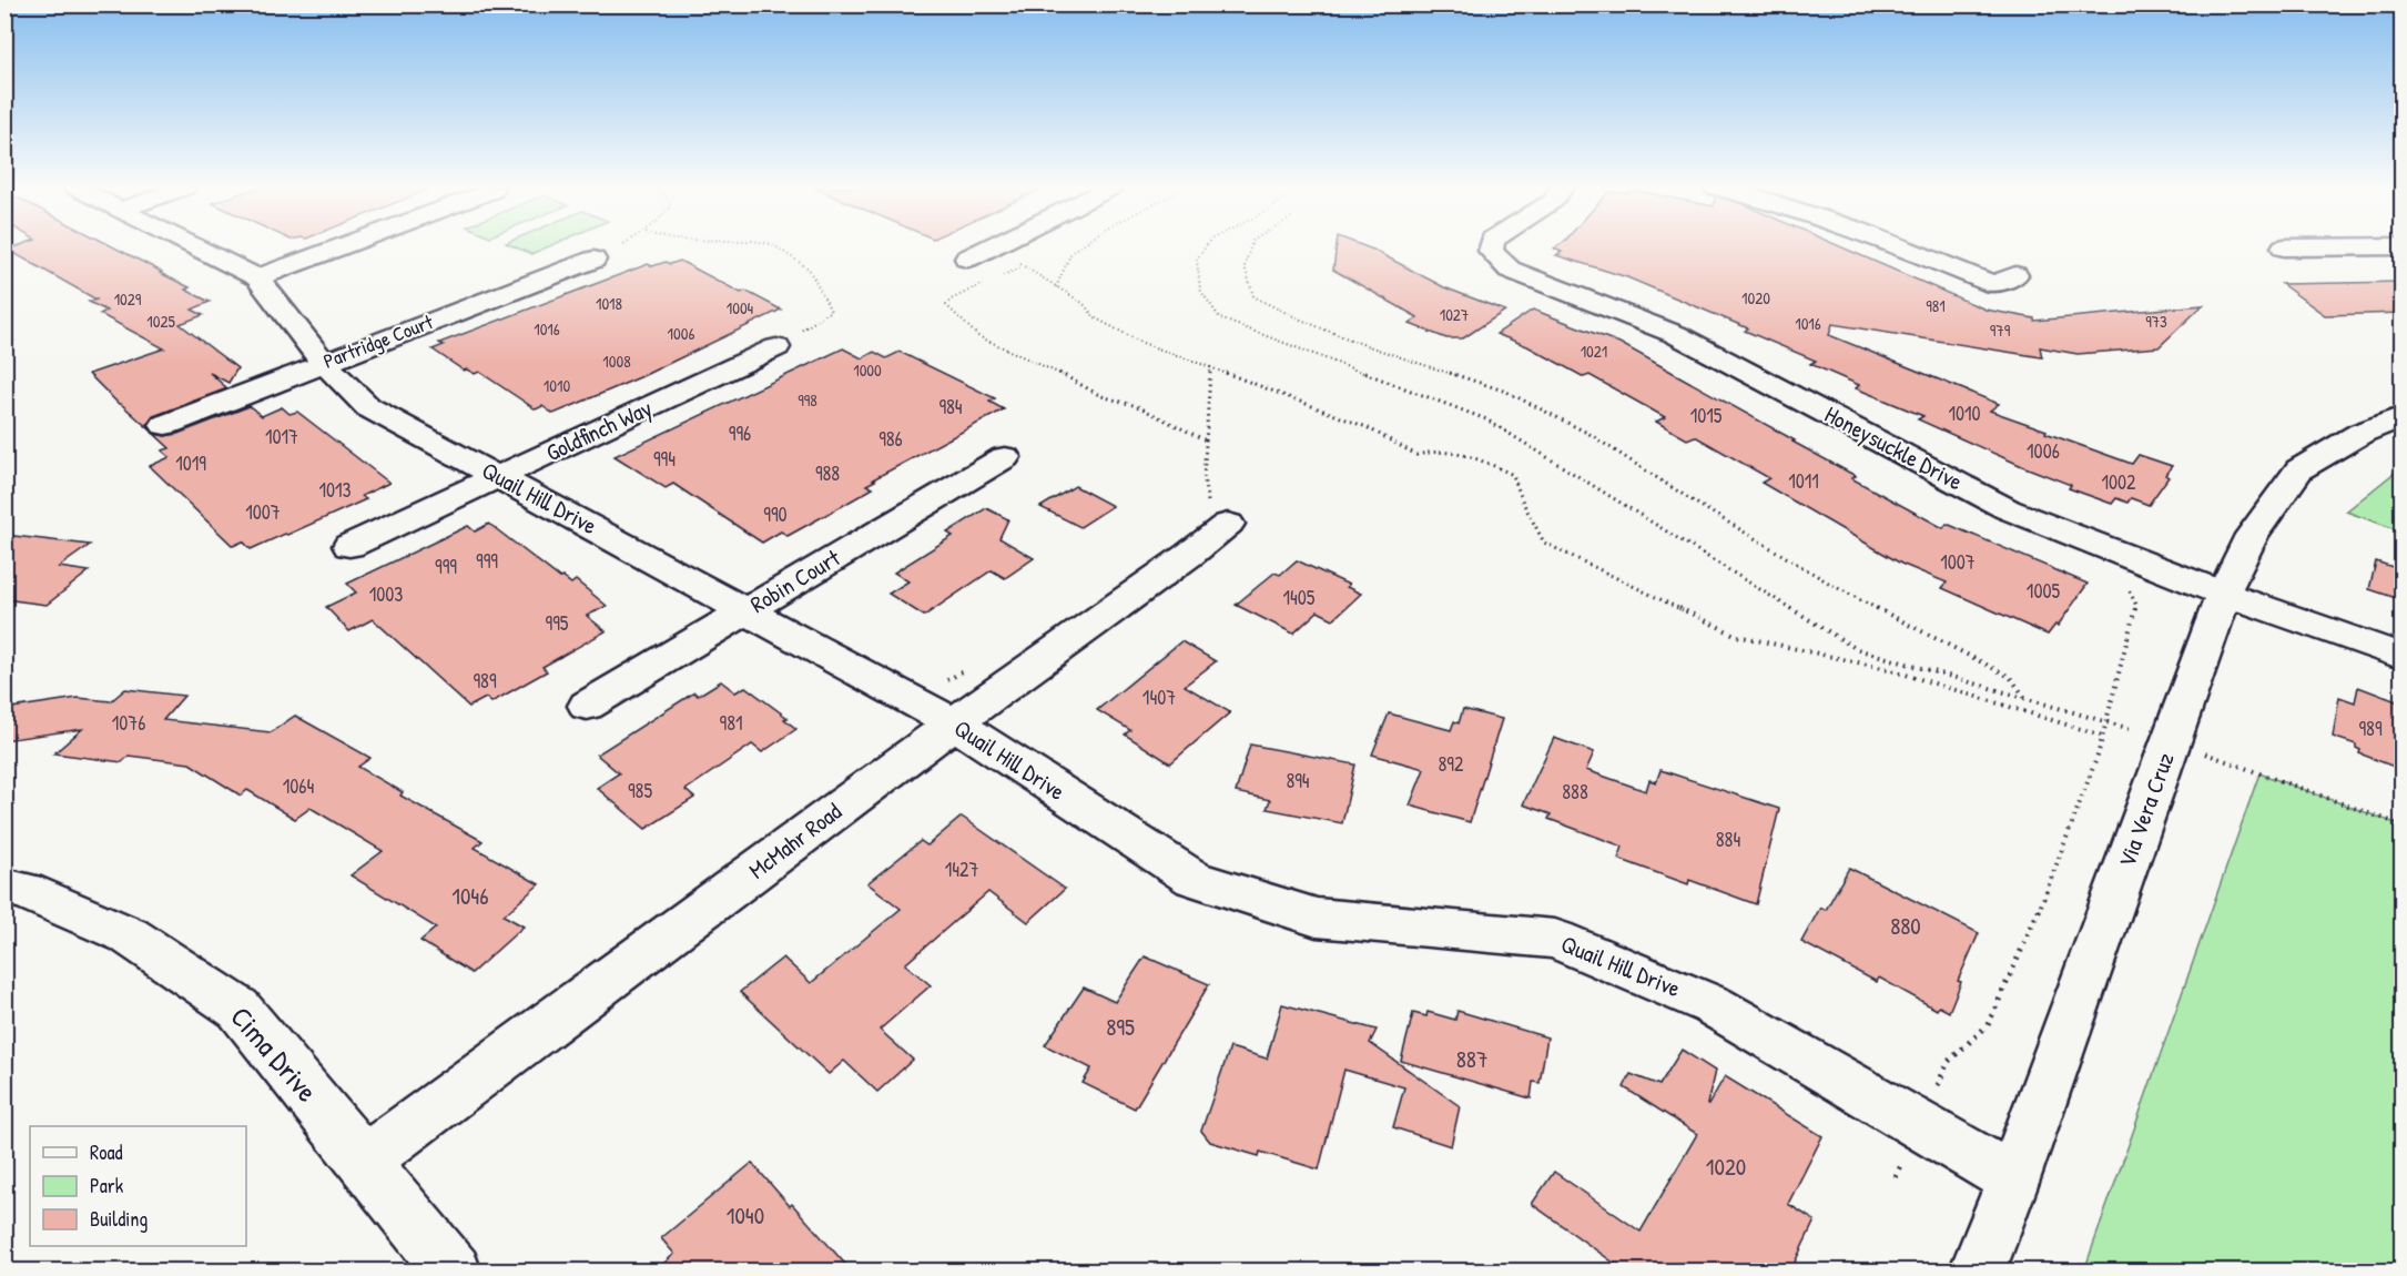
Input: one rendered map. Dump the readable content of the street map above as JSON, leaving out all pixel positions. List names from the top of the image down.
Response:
{
  "streets": {
    "street": [
      "Partridge Court",
      "Goldfinch Way",
      "Honeysuckle Drive",
      "Quail Hill Drive",
      "Robin Court",
      "Via Vera Cruz",
      "McMahr Road",
      "Cima Drive"
    ]
  },
  "crossings": [
    ["Partridge Court", "Quail Hill Drive"],
    ["Goldfinch Way", "Quail Hill Drive"],
    ["Honeysuckle Drive", "Via Vera Cruz"],
    ["Quail Hill Drive", "Robin Court"],
    ["Quail Hill Drive", "Via Vera Cruz"],
    ["Quail Hill Drive", "McMahr Road"],
    ["McMahr Road", "Cima Drive"]
  ],
  "house_numbers": [
    "1020",
    "1029",
    "1018",
    "981",
    "1004",
    "1027",
    "1025",
    "973",
    "1016",
    "1016",
    "979",
    "1006",
    "1021",
    "1008",
    "1000",
    "1010",
    "998",
    "984",
    "1010",
    "1015",
    "996",
    "1017",
    "986",
    "1006",
    "994",
    "1019",
    "988",
    "1011",
    "1002",
    "1013",
    "1007",
    "990",
    "999",
    "1007",
    "999",
    "1005",
    "1003",
    "1405",
    "995",
    "989",
    "1407",
    "1076",
    "981",
    "989",
    "892",
    "894",
    "1064",
    "985",
    "888",
    "884",
    "1427",
    "1046",
    "880",
    "895",
    "887",
    "1020",
    "1040"
  ],
  "legend": ["Road", "Park", "Building"]
}
